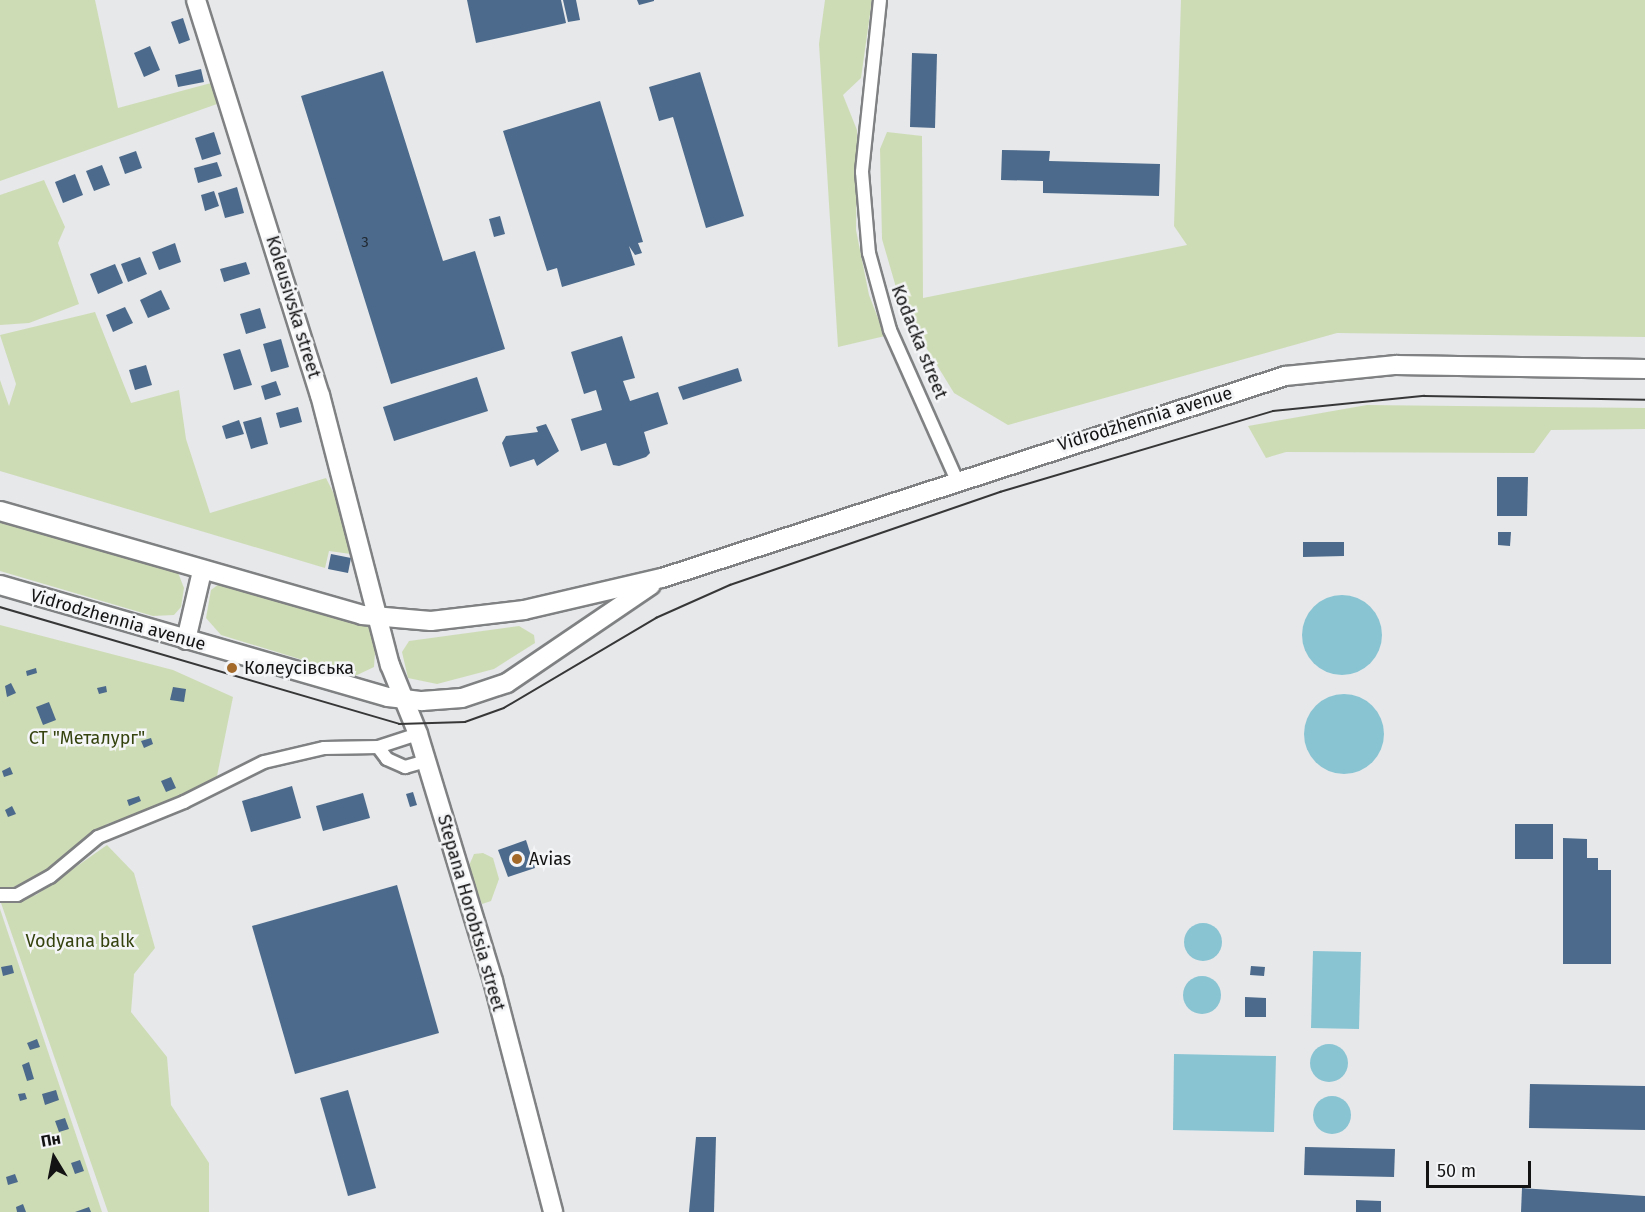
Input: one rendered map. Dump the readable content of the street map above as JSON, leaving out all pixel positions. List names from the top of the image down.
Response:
{
  "streets": {
    "street": [
      "Koleusivska street",
      "Kodacka street",
      "Vidrodzhennia avenue",
      "Stepana Horobtsia street"
    ]
  },
  "crossings": [
    ["Koleusivska street", "Vidrodzhennia avenue"],
    ["Koleusivska street", "Stepana Horobtsia street"],
    ["Kodacka street", "Vidrodzhennia avenue"],
    ["Vidrodzhennia avenue", "Stepana Horobtsia street"]
  ],
  "parks": ["СТ \"Металург\"", "Vodyana balk"],
  "places": ["Колеусівська", "Avias"],
  "house_numbers": ["3"],
  "scale_bar": "50 m",
  "north": "top"
}
